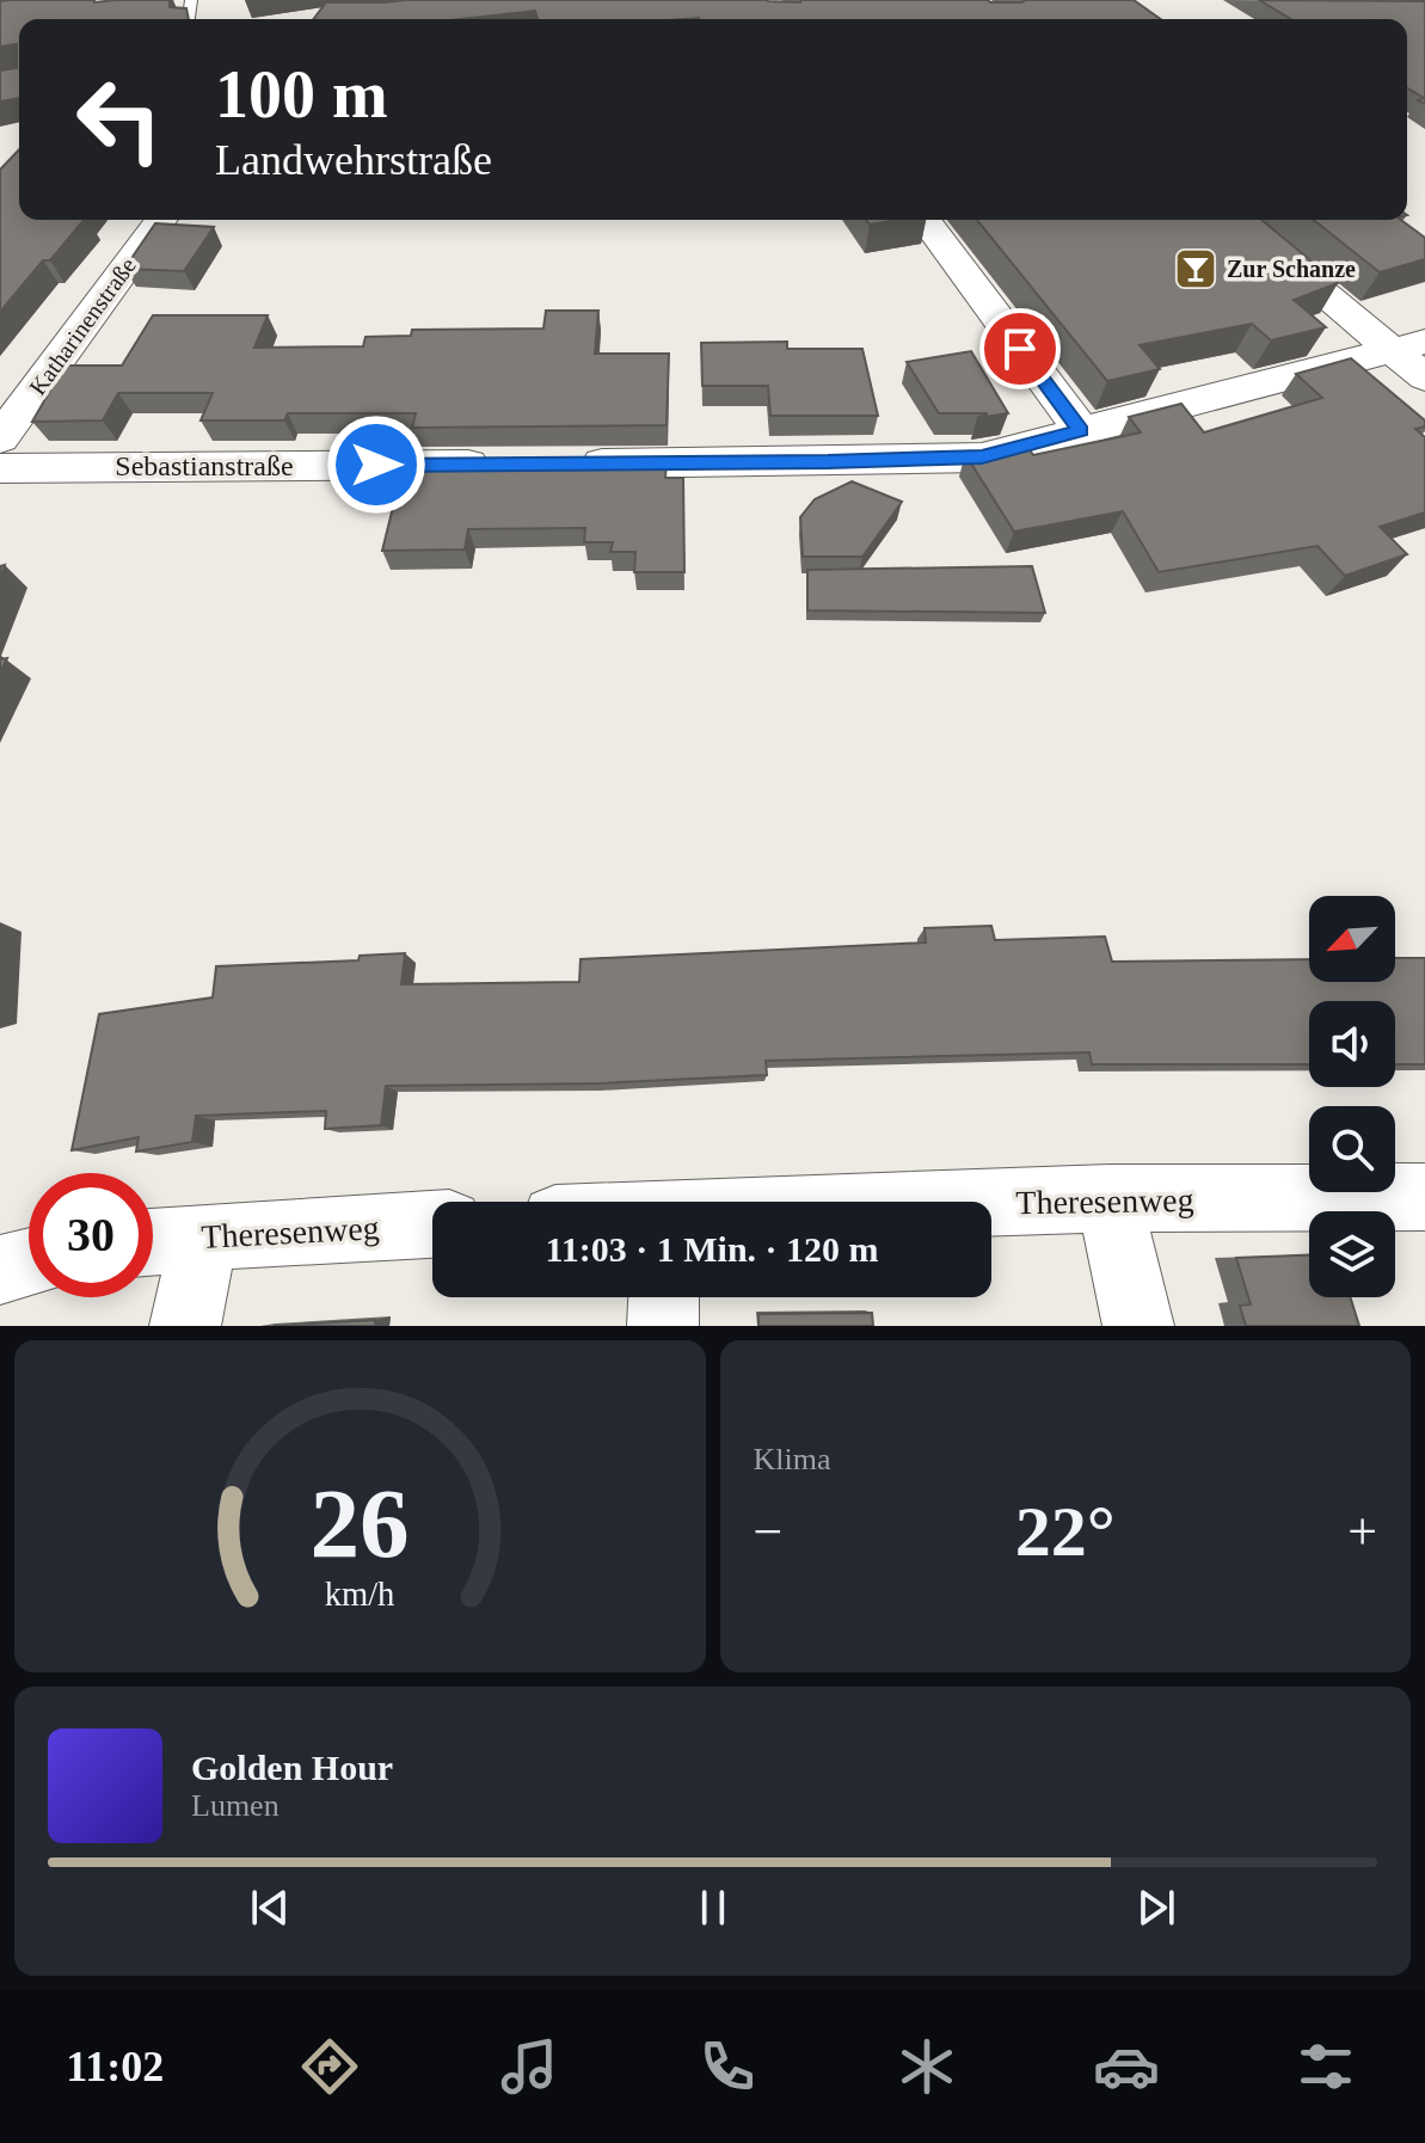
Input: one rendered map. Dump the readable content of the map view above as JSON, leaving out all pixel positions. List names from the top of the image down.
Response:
{
  "streets": {
    "street": ["Katharinenstraße", "Sebastianstraße", "Theresenweg"]
  },
  "places": {
    "bar": ["Zur Schanze"]
  },
  "north": "bottom left",
  "page": {
    "turn": ["100 m", "Landwehrstraße"],
    "limit": "30",
    "trip": "11:03 · 1 Min. · 120 m",
    "tile": "Klima",
    "heat": ["−", "22°", "+"],
    "song": ["Golden Hour", "Lumen"],
    "tabs": "11:02",
    "gauge": ["26", "km/h"]
  }
}
